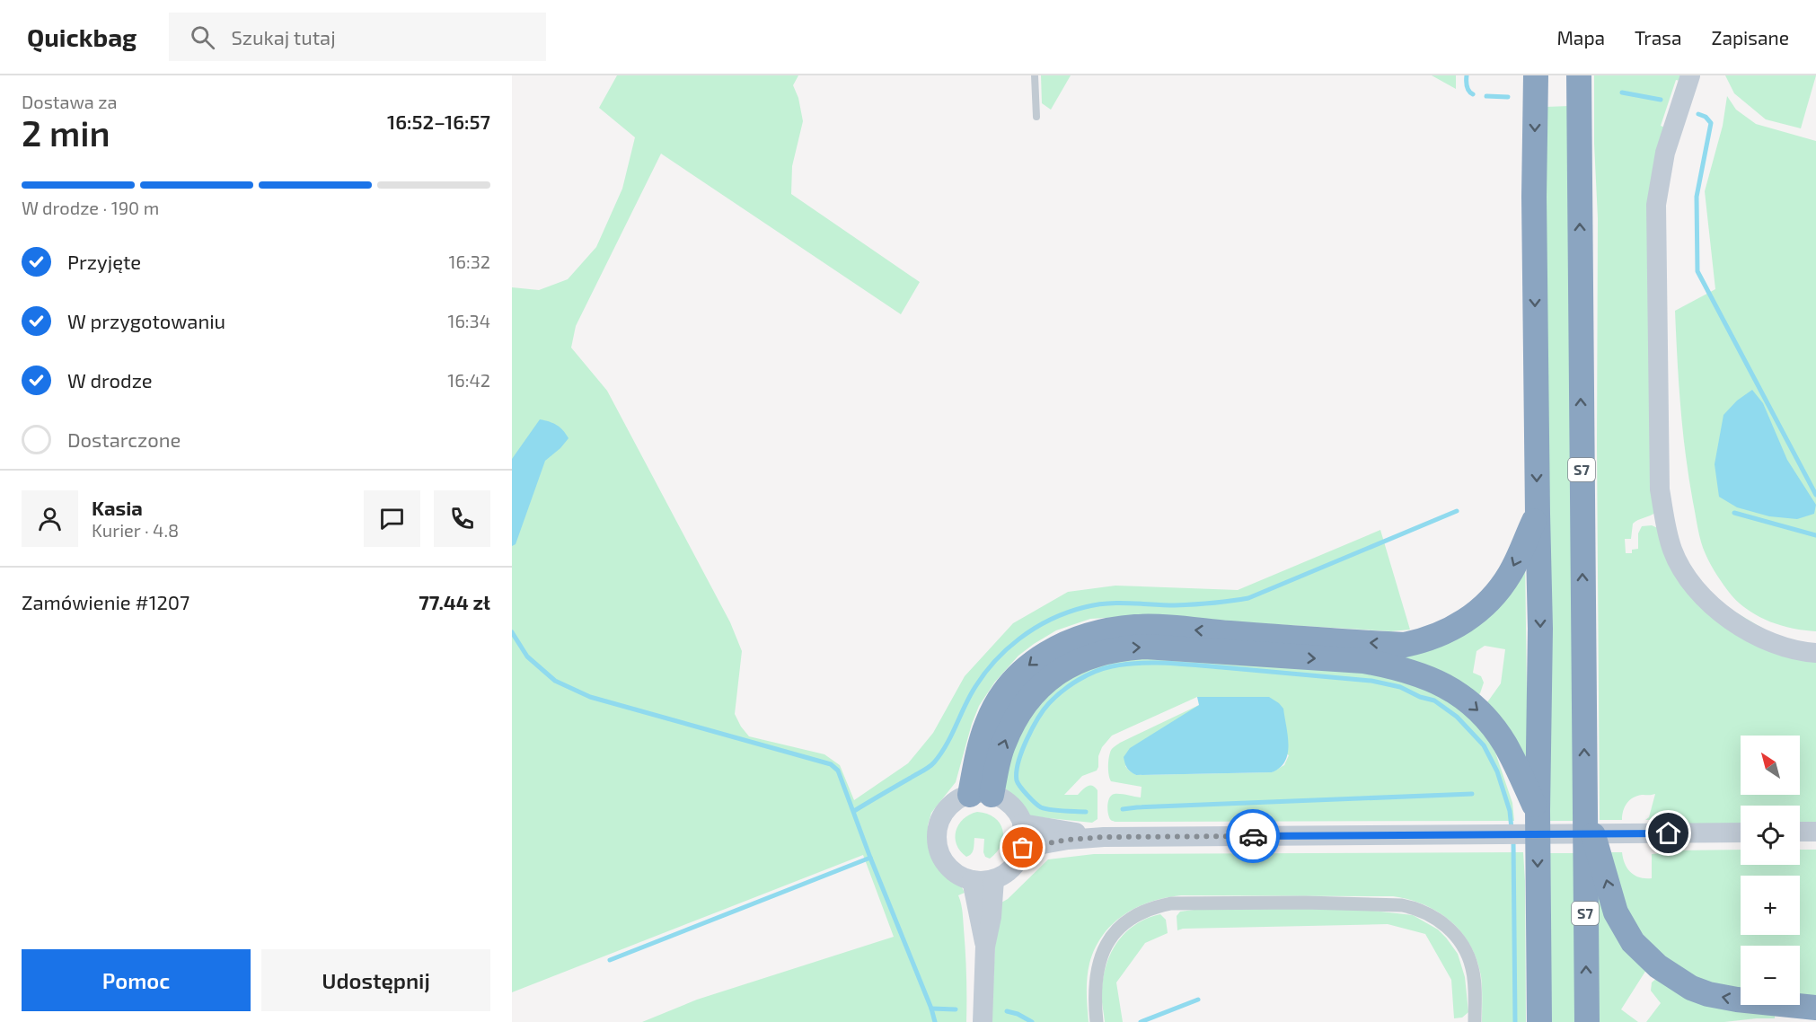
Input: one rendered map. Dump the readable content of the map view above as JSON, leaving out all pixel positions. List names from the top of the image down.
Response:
{
  "streets": {
    "highway": ["S7"]
  },
  "north": "top left",
  "page": {
    "header": "Quickbag",
    "search": "Szukaj tutaj",
    "nav": ["Mapa", "Trasa", "Zapisane"],
    "heading": ["2 min", "Dostawa za", "16:52–16:57"],
    "panel": [
      "Kasia",
      "Kurier · 4.8",
      "Zamówienie #1207",
      "77.44 zł"
    ],
    "bar": "W drodze · 190 m",
    "list": [
      ["Przyjęte", "16:32"],
      ["W przygotowaniu", "16:34"],
      ["W drodze", "16:42"],
      "Dostarczone"
    ],
    "map_buttons": ["+", "−"],
    "buttons": ["Pomoc", "Udostępnij"]
  }
}
